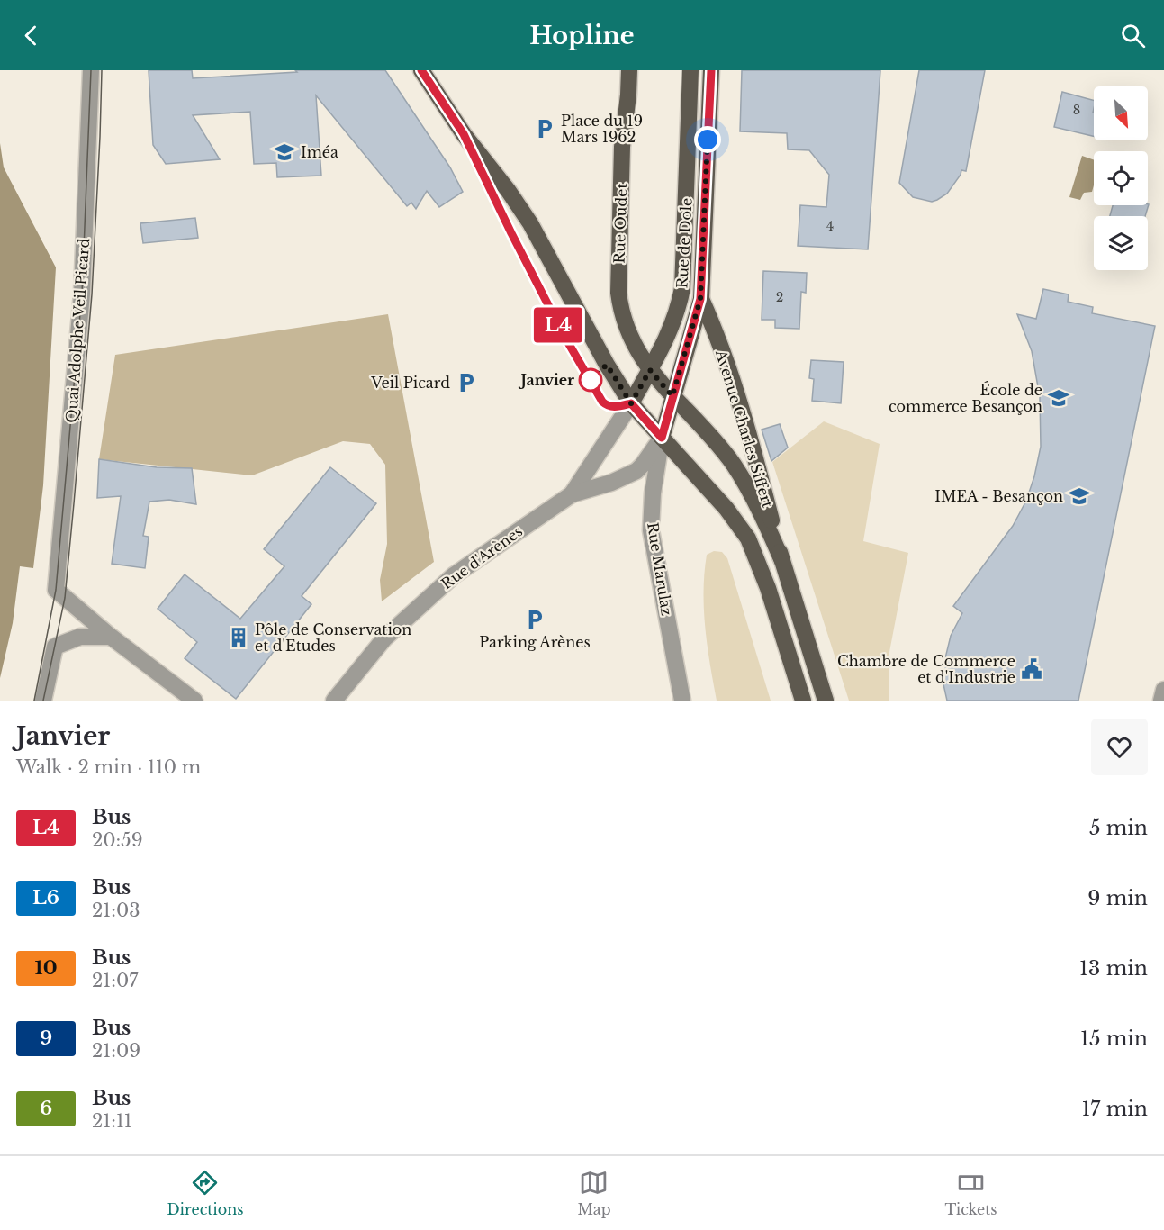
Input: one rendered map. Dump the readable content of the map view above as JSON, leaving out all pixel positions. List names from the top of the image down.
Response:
{
  "streets": {
    "main road": ["Rue Oudet", "Rue de Dole", "Avenue Charles Siffert"],
    "street": ["Quai Adolphe Veil Picard", "Rue d'Arènes", "Rue Marulaz"]
  },
  "crossings": [
    ["Rue Oudet", "Rue de Dole"],
    ["Rue Oudet", "Avenue Charles Siffert"],
    ["Rue de Dole", "Avenue Charles Siffert"],
    ["Rue de Dole", "Rue d'Arènes"],
    ["Rue de Dole", "Rue Marulaz"],
    ["Rue d'Arènes", "Rue Marulaz"]
  ],
  "places": {
    "parking": ["Place du 19 Mars 1962", "Veil Picard", "Parking Arènes"],
    "school or university": ["Iméa", "École de commerce Besançon", "IMEA - Besançon"],
    "other": ["Janvier"],
    "building": ["Pôle de Conservation et d'Etudes"],
    "public building": ["Chambre de Commerce et d'Industrie"]
  },
  "lines": ["bus line L4"],
  "house_numbers": ["8", "4", "2"],
  "north": "bottom right",
  "page": {
    "header": "Hopline",
    "on_map": "L4",
    "heading": ["Janvier", "Walk · 2 min · 110 m"],
    "list": [
      {
        "mark": "L4",
        "name": "Bus",
        "note": "20:59",
        "value": "5 min"
      },
      {
        "mark": "L6",
        "name": "Bus",
        "note": "21:03",
        "value": "9 min"
      },
      {
        "mark": "10",
        "name": "Bus",
        "note": "21:07",
        "value": "13 min"
      },
      {
        "mark": "9",
        "name": "Bus",
        "note": "21:09",
        "value": "15 min"
      },
      {
        "mark": "6",
        "name": "Bus",
        "note": "21:11",
        "value": "17 min"
      }
    ],
    "tabs": ["Directions", "Map", "Tickets"]
  }
}
